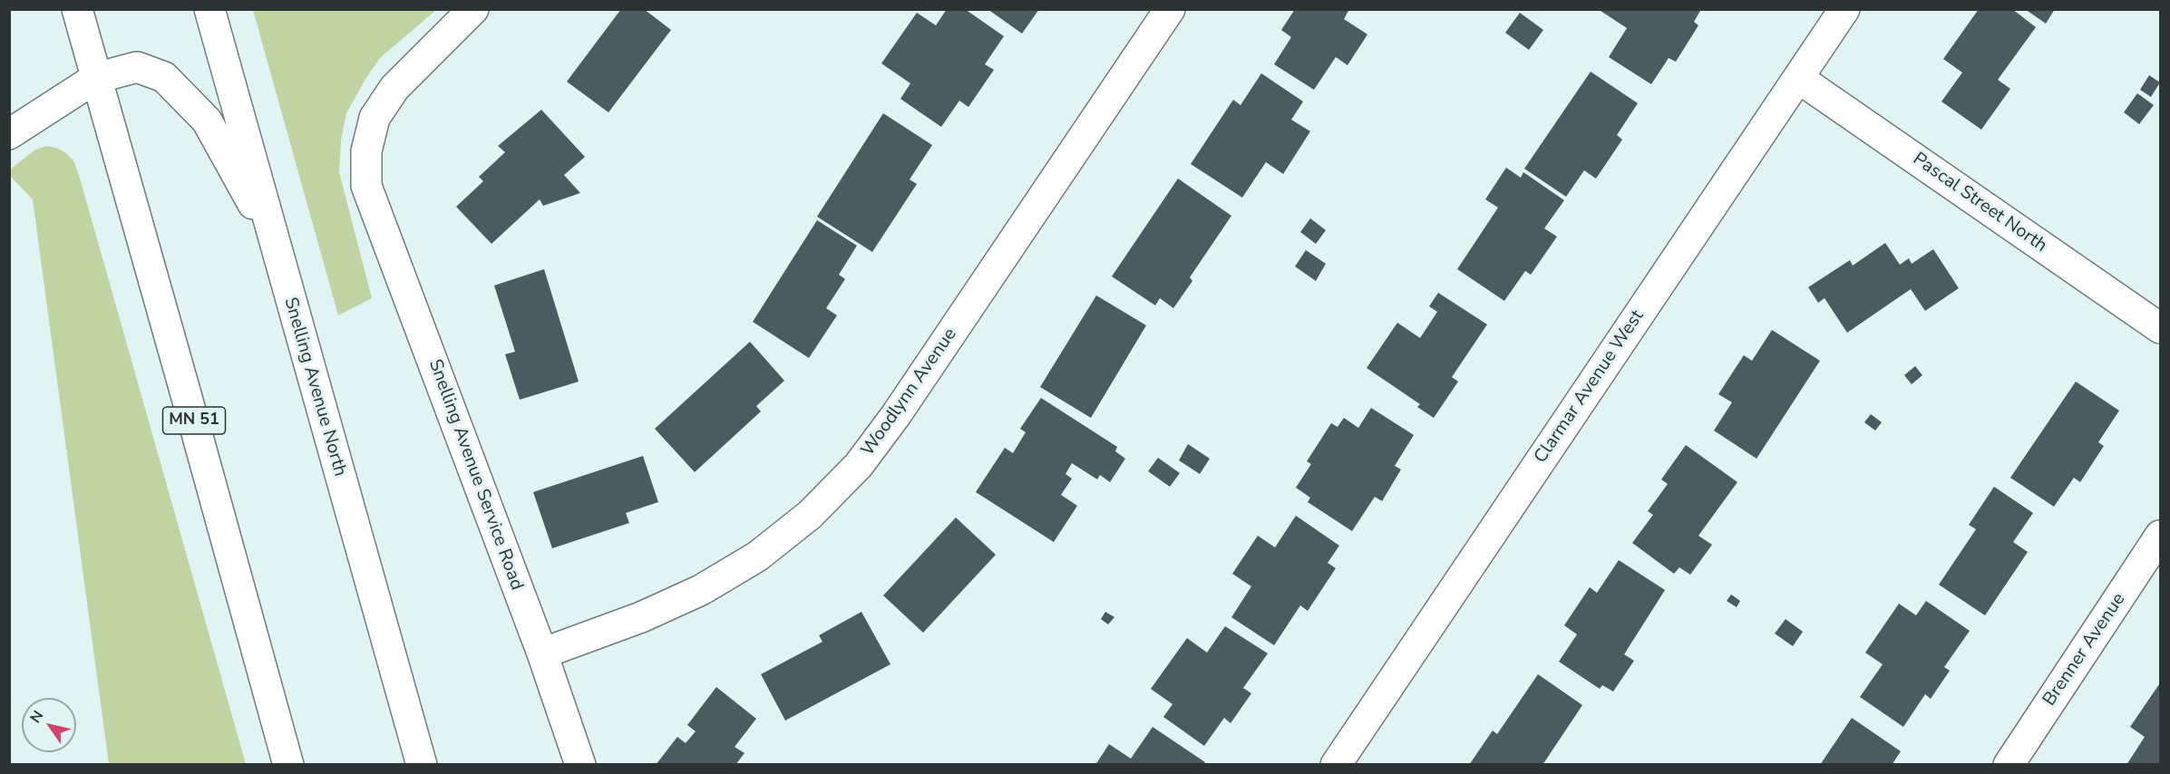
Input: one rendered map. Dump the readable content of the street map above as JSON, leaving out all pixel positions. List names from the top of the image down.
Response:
{
  "streets": {
    "main road": [
      "Pascal Street North",
      "Snelling Avenue North",
      "Clarmar Avenue West",
      "Woodlynn Avenue",
      "MN 51",
      "Snelling Avenue Service Road",
      "Brenner Avenue"
    ]
  },
  "crossings": [
    ["Pascal Street North", "Clarmar Avenue West"],
    ["Woodlynn Avenue", "Snelling Avenue Service Road"]
  ],
  "north": "top left"
}
